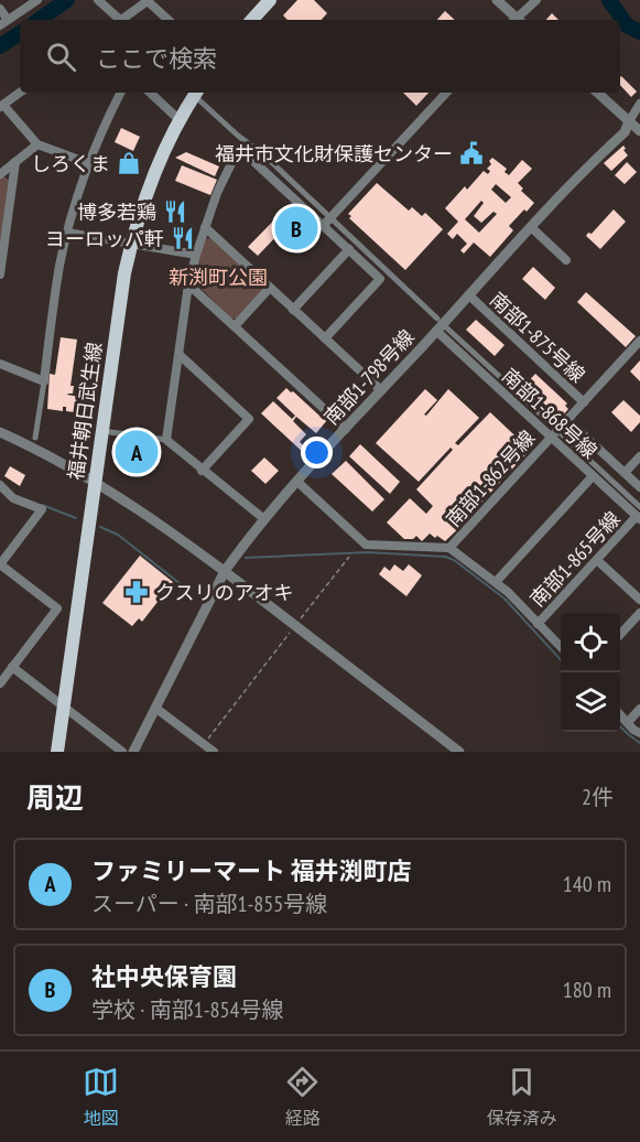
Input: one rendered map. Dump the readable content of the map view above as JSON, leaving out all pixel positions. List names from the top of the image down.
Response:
{
  "streets": {
    "main road": ["福井朝日武生線"],
    "street": [
      "南部1-875号線",
      "南部1-798号線",
      "南部1-868号線",
      "南部1-862号線",
      "南部1-865号線"
    ]
  },
  "crossings": [
    ["南部1-875号線", "南部1-798号線"],
    ["南部1-875号線", "南部1-862号線"],
    ["南部1-798号線", "南部1-868号線"],
    ["南部1-798号線", "南部1-862号線"],
    ["南部1-868号線", "南部1-862号線"],
    ["南部1-868号線", "南部1-865号線"]
  ],
  "parks": ["新渕町公園"],
  "places": {
    "public building": ["福井市文化財保護センター"],
    "shop": ["しろくま"],
    "restaurant": ["博多若鶏", "ヨーロッパ軒"],
    "pharmacy": ["クスリのアオキ"]
  },
  "page": {
    "search": "ここで検索",
    "pins": ["B", "A"],
    "heading": ["周辺", "2件"],
    "list": [
      {
        "mark": "A",
        "name": "ファミリーマート 福井渕町店",
        "note": "スーパー · 南部1-855号線",
        "value": "140 m"
      },
      {
        "mark": "B",
        "name": "社中央保育園",
        "note": "学校 · 南部1-854号線",
        "value": "180 m"
      }
    ],
    "nav": ["地図", "経路", "保存済み"]
  }
}
